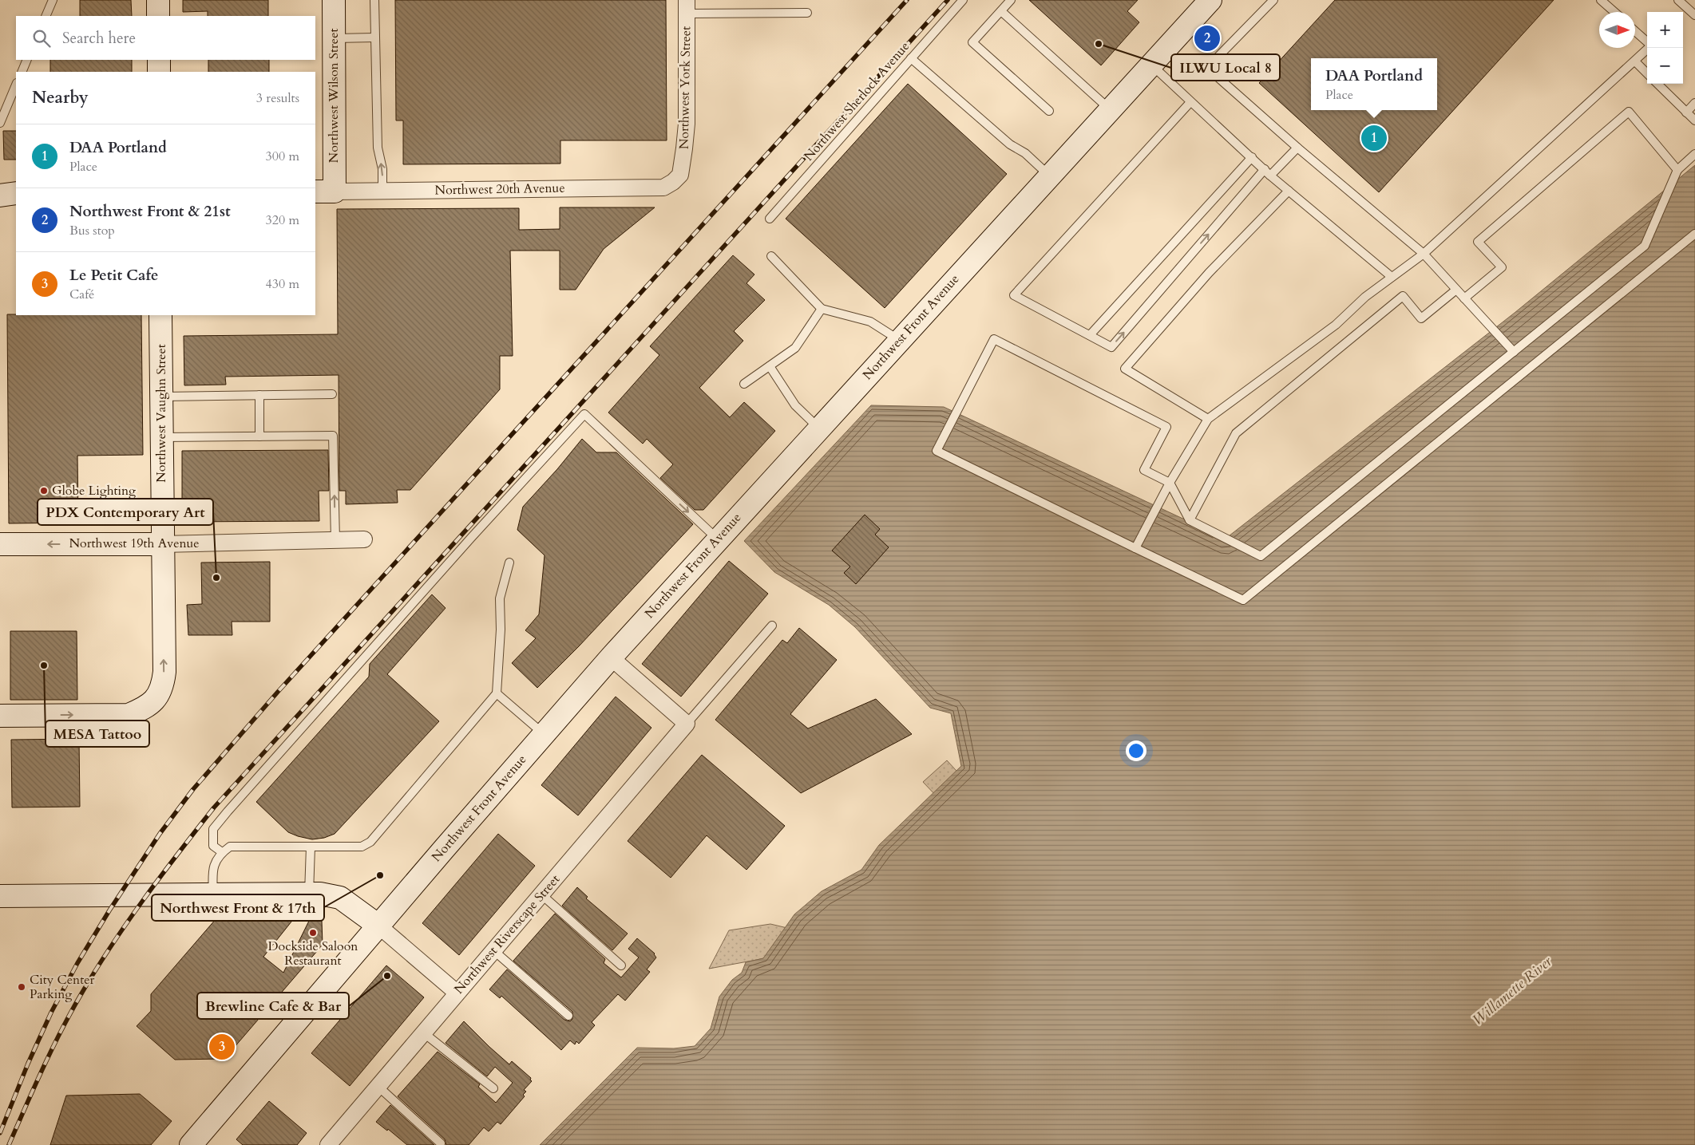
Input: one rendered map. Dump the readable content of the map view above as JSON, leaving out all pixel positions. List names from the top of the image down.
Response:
{
  "streets": {
    "main road": [
      "Northwest Wilson Street",
      "Northwest Front Avenue",
      "Northwest Vaughn Street",
      "Northwest 19th Avenue"
    ],
    "street": ["Northwest York Street", "Northwest 20th Avenue", "Northwest Riverscape Street"],
    "lane": ["Northwest Sherlock Avenue"]
  },
  "crossings": [
    ["Northwest York Street", "Northwest 20th Avenue"],
    ["Northwest Wilson Street", "Northwest 20th Avenue"],
    ["Northwest Vaughn Street", "Northwest 19th Avenue"]
  ],
  "one_way": ["Northwest 19th Avenue"],
  "water": ["Willamette River"],
  "places": [
    "ILWU Local 8",
    "Globe Lighting",
    "PDX Contemporary Art",
    "MESA Tattoo",
    "Northwest Front & 17th",
    "Dockside Saloon Restaurant",
    "Brewline Cafe & Bar",
    "City Center Parking"
  ],
  "north": "right",
  "page": {
    "map_buttons": ["+", "−"],
    "search": "Search here",
    "pins": ["2", "1", "3"],
    "popup": ["DAA Portland", "Place"],
    "heading": ["Nearby", "3 results"],
    "list": [
      {
        "mark": "1",
        "name": "DAA Portland",
        "note": "Place",
        "value": "300 m"
      },
      {
        "mark": "2",
        "name": "Northwest Front & 21st",
        "note": "Bus stop",
        "value": "320 m"
      },
      {
        "mark": "3",
        "name": "Le Petit Cafe",
        "note": "Café",
        "value": "430 m"
      }
    ]
  }
}
